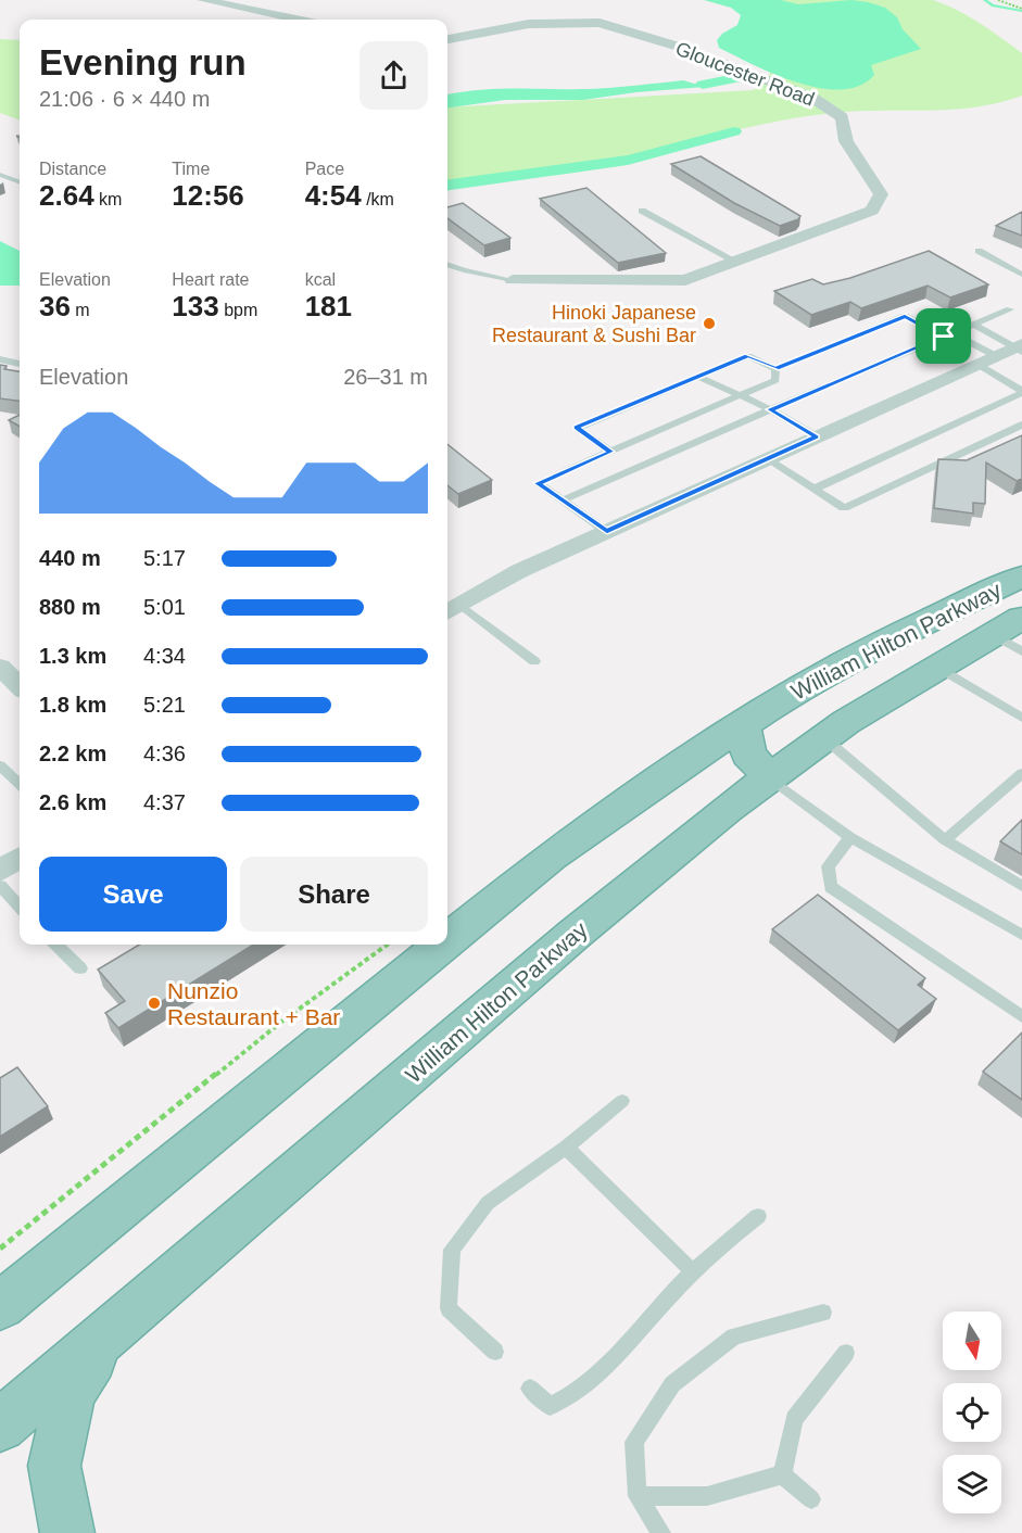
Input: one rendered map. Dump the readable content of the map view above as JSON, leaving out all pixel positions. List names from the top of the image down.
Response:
{
  "streets": {
    "highway": ["William Hilton Parkway"],
    "street": ["Gloucester Road"]
  },
  "places": ["Hinoki Japanese Restaurant & Sushi Bar", "Nunzio Restaurant + Bar"],
  "north": "bottom",
  "page": {
    "heading": ["Evening run", "21:06 · 6 × 440 m"],
    "stats": [
      ["Distance", "2.64 km"],
      ["Time", "12:56"],
      ["Pace", "4:54 /km"],
      ["Elevation", "36 m"],
      ["Heart rate", "133 bpm"],
      ["kcal", "181"]
    ],
    "chart": ["Elevation", "26–31 m"],
    "list": [
      {
        "name": "440 m",
        "note": "5:17"
      },
      {
        "name": "880 m",
        "note": "5:01"
      },
      {
        "name": "1.3 km",
        "note": "4:34"
      },
      {
        "name": "1.8 km",
        "note": "5:21"
      },
      {
        "name": "2.2 km",
        "note": "4:36"
      },
      {
        "name": "2.6 km",
        "note": "4:37"
      }
    ],
    "buttons": ["Save", "Share"]
  }
}
